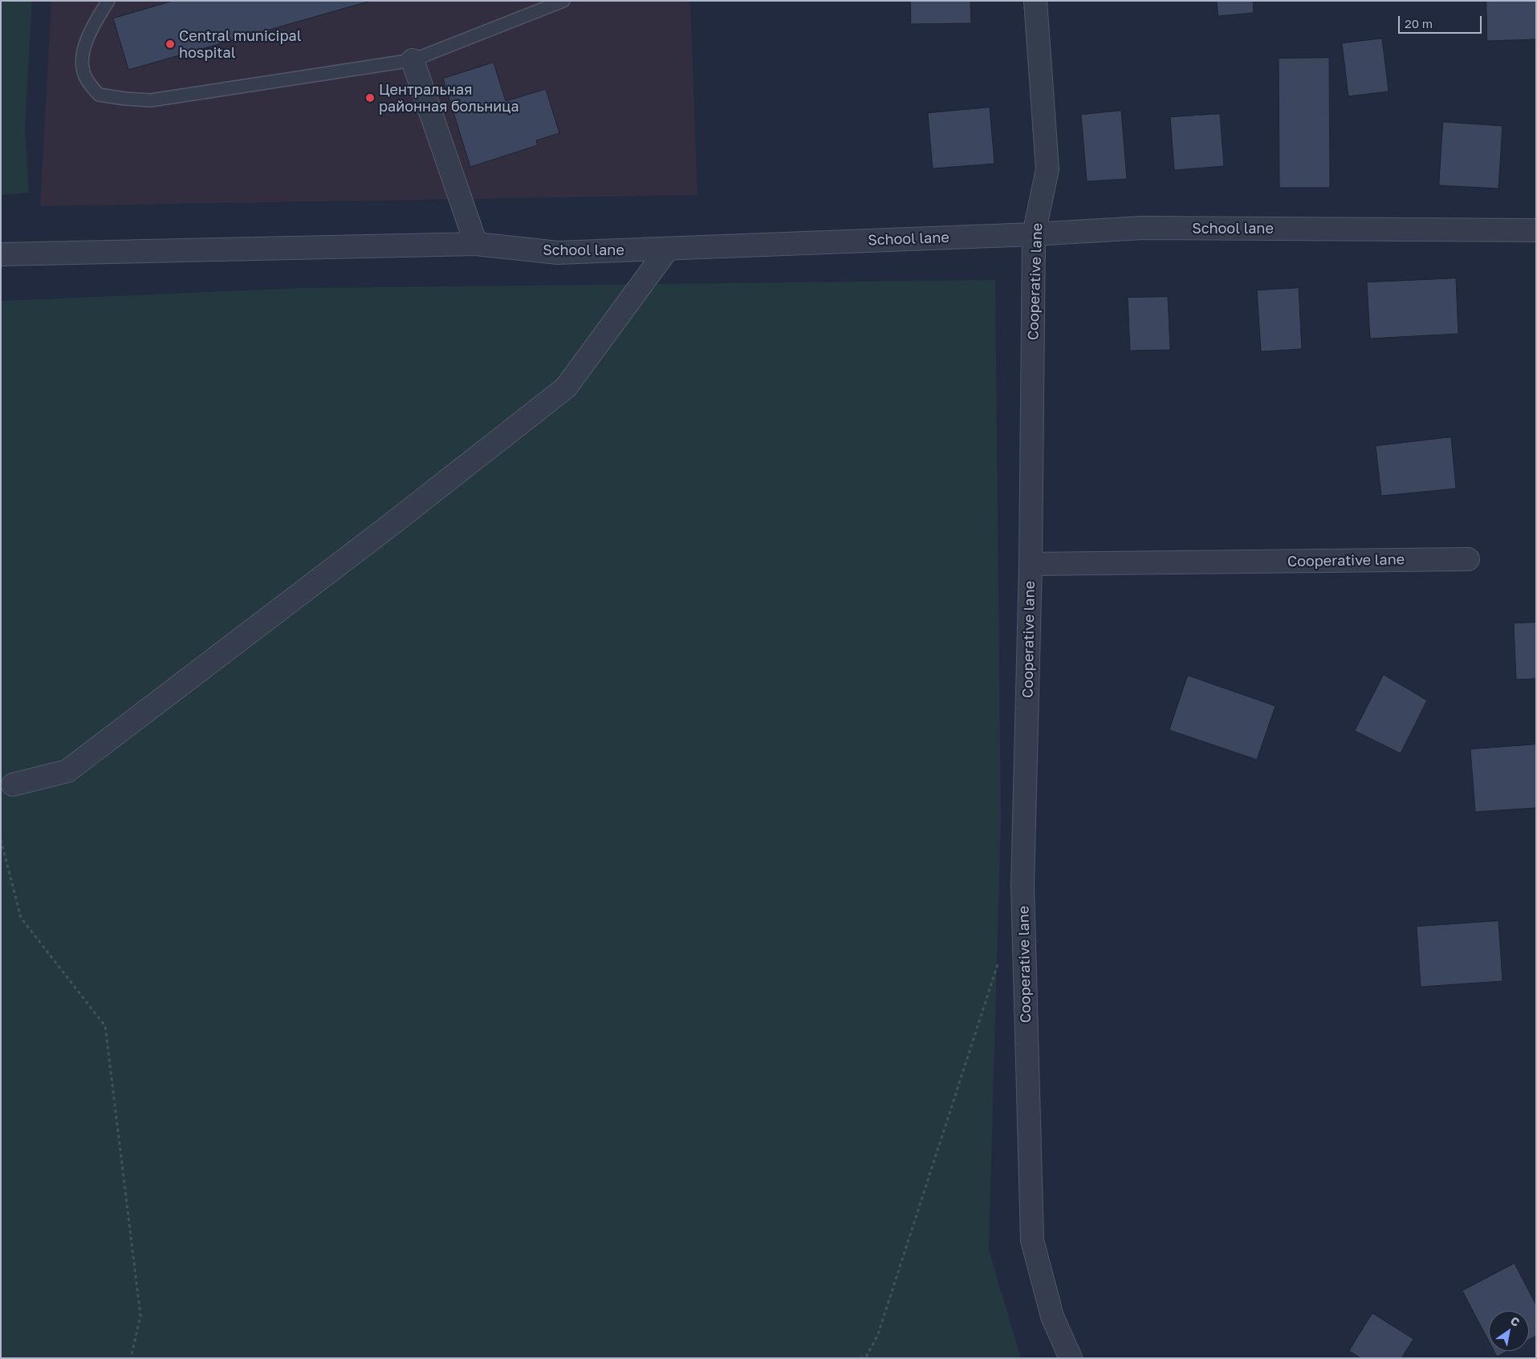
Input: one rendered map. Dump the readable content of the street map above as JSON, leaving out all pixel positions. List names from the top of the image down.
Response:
{
  "streets": {
    "street": ["School lane", "Cooperative lane"]
  },
  "crossings": [
    ["School lane", "Cooperative lane"]
  ],
  "places": ["Central municipal hospital", "Центральная районная больница"],
  "scale_bar": "20 m",
  "north": "top right"
}
